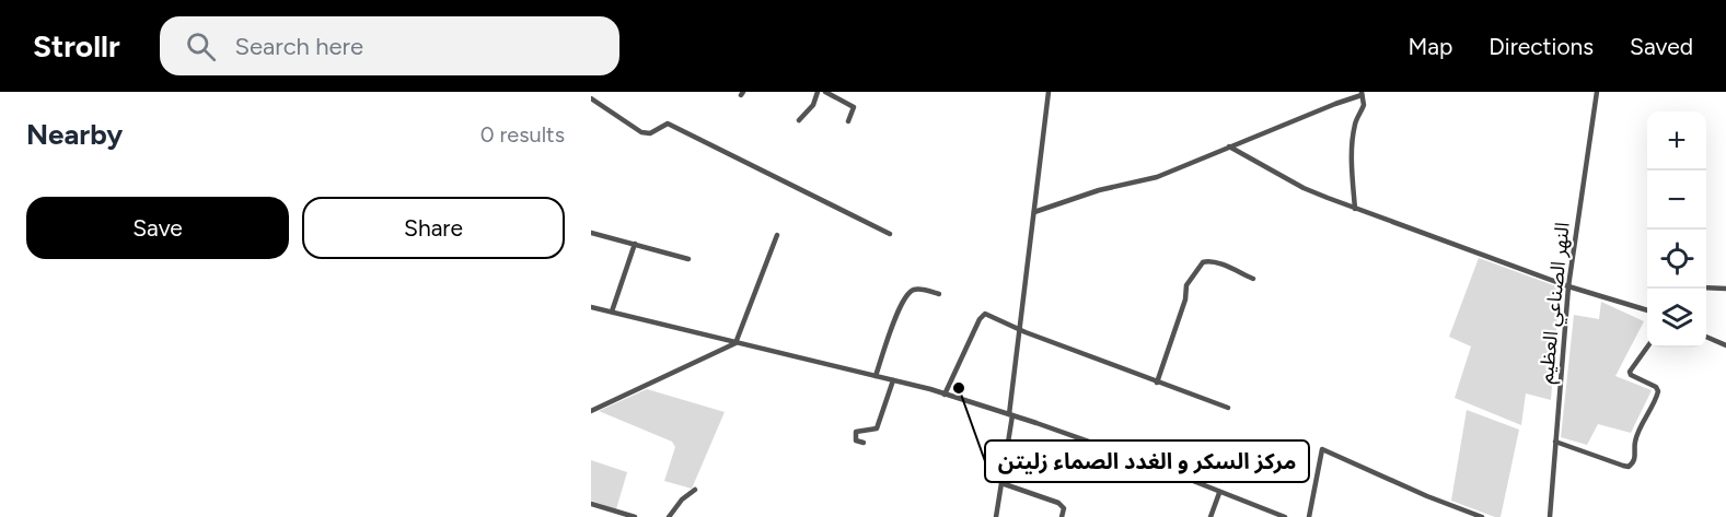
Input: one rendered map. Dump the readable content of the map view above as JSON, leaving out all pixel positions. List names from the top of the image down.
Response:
{
  "streets": {
    "street": ["النهر الصناعي العظيم"]
  },
  "places": ["مركز السكر و الغدد الصماء زليتن"],
  "page": {
    "header": "Strollr",
    "search": "Search here",
    "nav": ["Map", "Directions", "Saved"],
    "heading": ["Nearby", "0 results"],
    "map_buttons": ["+", "−"],
    "buttons": ["Save", "Share"]
  }
}
